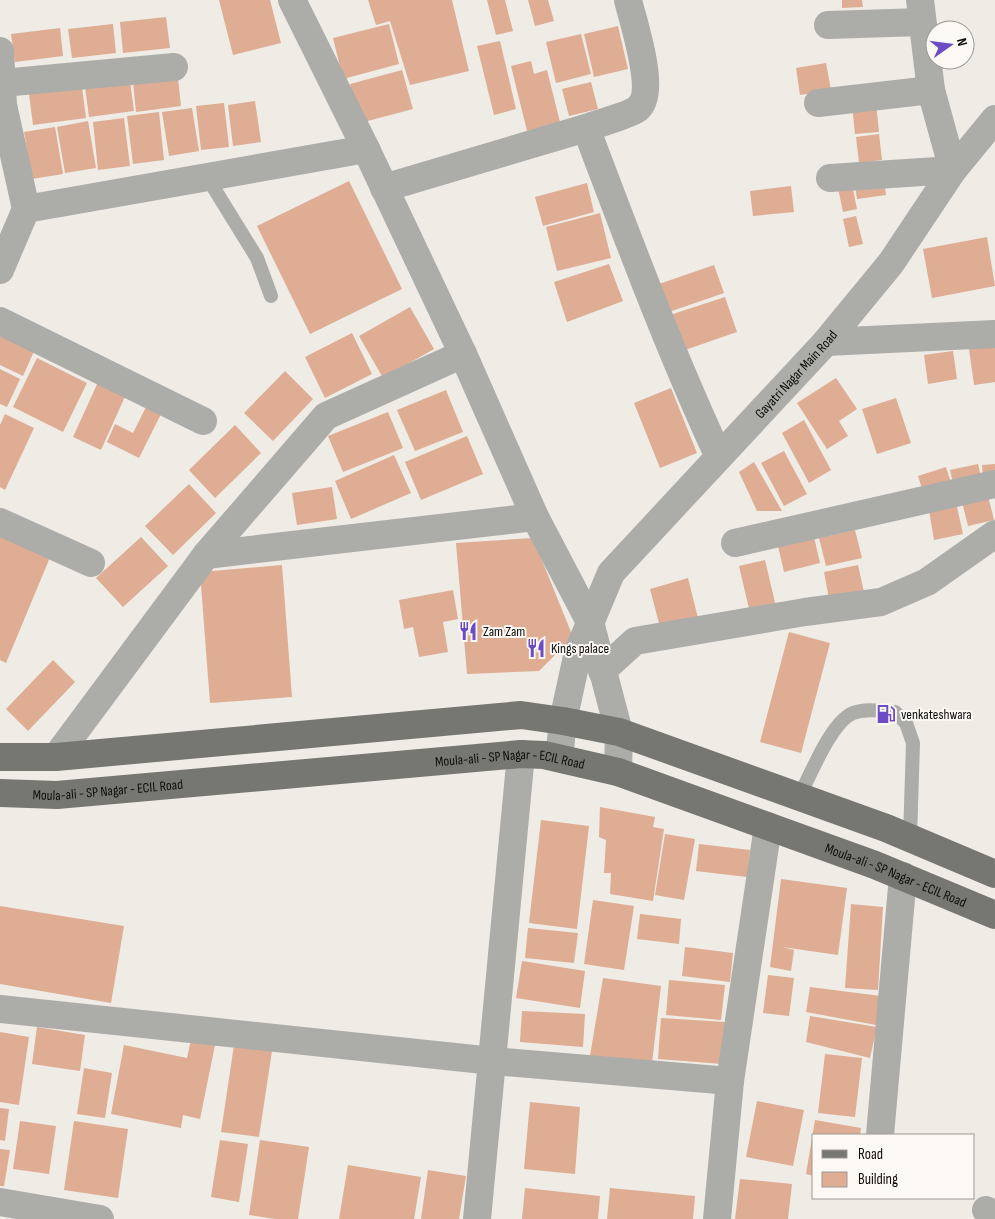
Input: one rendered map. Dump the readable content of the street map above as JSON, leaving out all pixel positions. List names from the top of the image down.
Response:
{
  "streets": {
    "main road": ["Moula-ali - SP Nagar - ECIL Road"],
    "street": ["Gayatri Nagar Main Road"]
  },
  "crossings": [
    ["Gayatri Nagar Main Road", "Moula-ali - SP Nagar - ECIL Road"]
  ],
  "places": {
    "restaurant": ["Zam Zam", "Kings palace"],
    "fuel station": ["venkateshwara"]
  },
  "legend": ["Road", "Building"],
  "north": "right"
}
